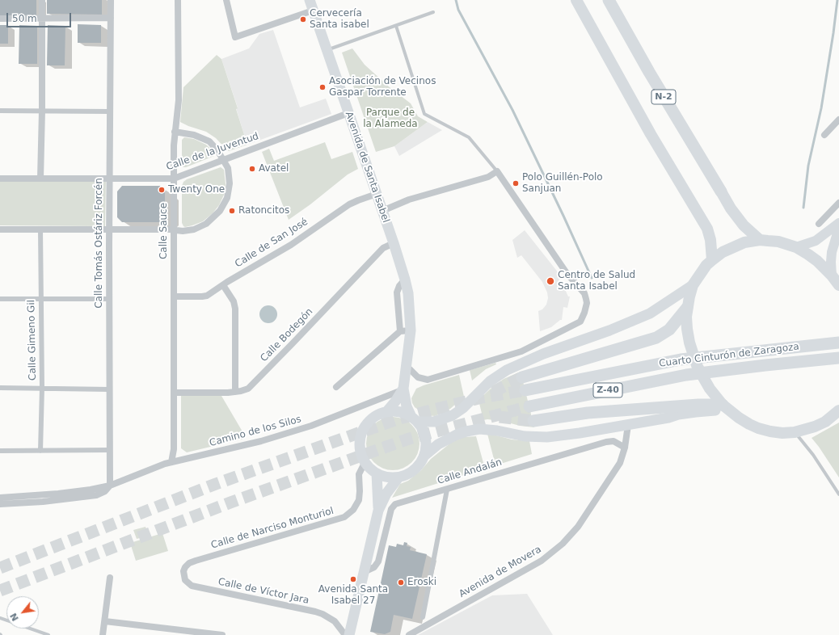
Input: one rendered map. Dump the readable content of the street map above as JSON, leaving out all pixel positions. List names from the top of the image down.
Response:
{
  "streets": {
    "highway": ["N-2", "Cuarto Cinturón de Zaragoza", "Z-40"],
    "main road": ["Avenida de Santa Isabel"],
    "street": [
      "Calle de la Juventud",
      "Calle Sauce",
      "Calle Tomás Ostáriz Forcén",
      "Calle de San José",
      "Calle Bodegón",
      "Calle Gimeno Gil",
      "Camino de los Silos",
      "Calle Andalán",
      "Calle de Narciso Monturiol",
      "Avenida de Movera",
      "Calle de Víctor Jara"
    ]
  },
  "crossings": [
    ["Calle de la Juventud", "Avenida de Santa Isabel"],
    ["Calle de la Juventud", "Calle Sauce"],
    ["Calle de la Juventud", "Calle Tomás Ostáriz Forcén"],
    ["Avenida de Santa Isabel", "Calle de San José"],
    ["Avenida de Santa Isabel", "Calle Bodegón"],
    ["Avenida de Santa Isabel", "Camino de los Silos"],
    ["Avenida de Santa Isabel", "Calle de Narciso Monturiol"],
    ["Calle Sauce", "Calle de San José"],
    ["Calle Sauce", "Calle Bodegón"],
    ["Calle Sauce", "Camino de los Silos"],
    ["Calle Tomás Ostáriz Forcén", "Camino de los Silos"],
    ["Calle Andalán", "Avenida de Movera"],
    ["Calle de Narciso Monturiol", "Calle de Víctor Jara"]
  ],
  "parks": ["Parque de la Alameda"],
  "places": [
    "Cervecería Santa isabel",
    "Asociación de Vecinos Gaspar Torrente",
    "Avatel",
    "Polo Guillén-Polo Sanjuan",
    "Twenty One",
    "Ratoncitos",
    "Centro de Salud Santa Isabel",
    "Avenida Santa Isabel 27",
    "Eroski"
  ],
  "scale_bar": "50 m",
  "north": "bottom left"
}
